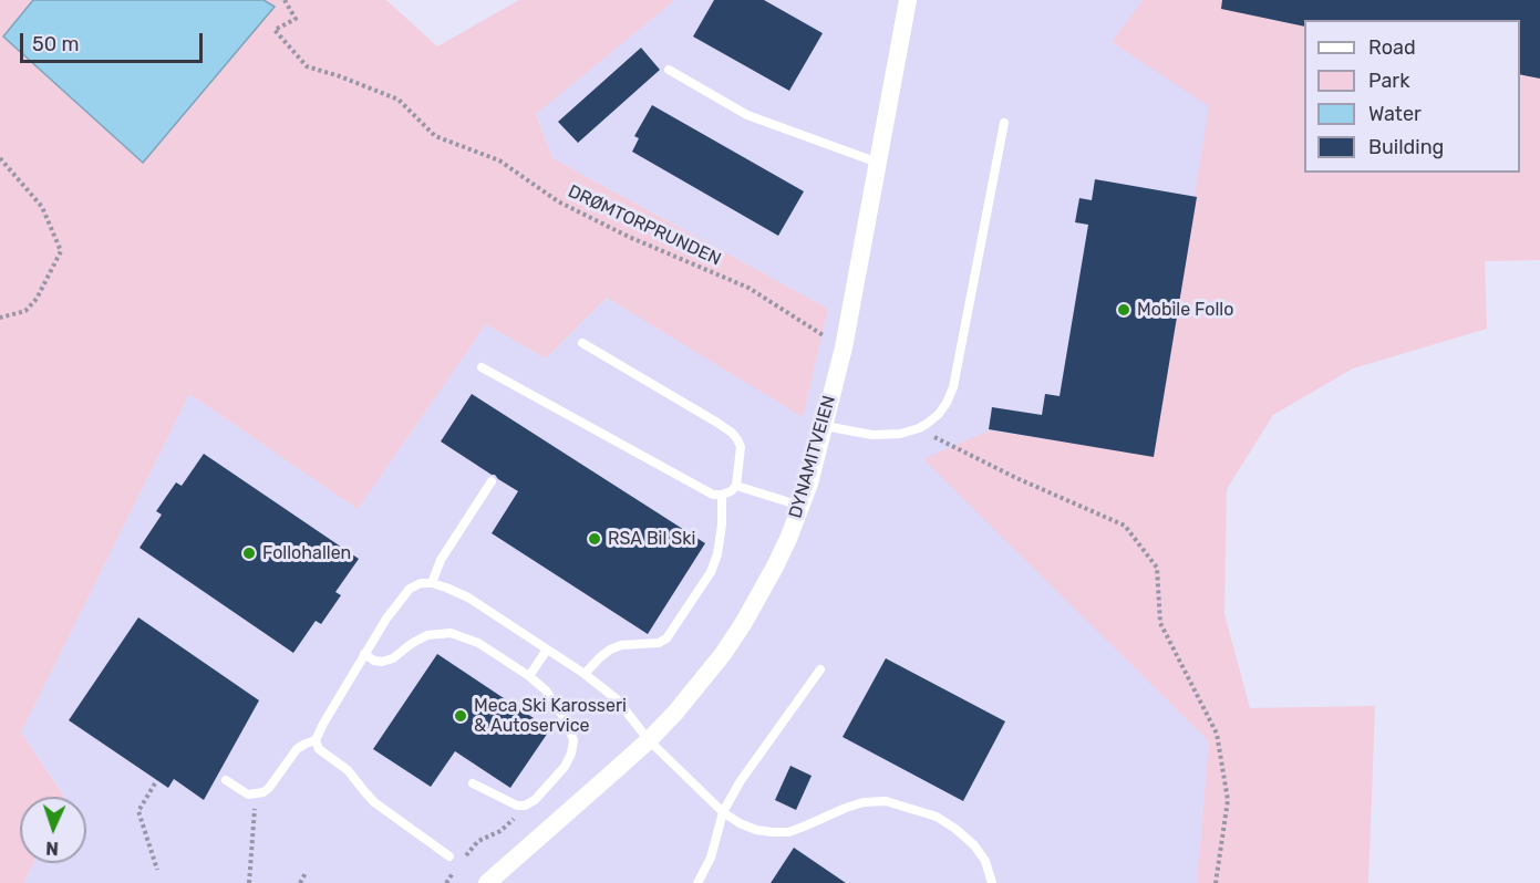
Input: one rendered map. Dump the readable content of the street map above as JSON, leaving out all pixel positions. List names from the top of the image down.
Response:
{
  "streets": {
    "street": ["DYNAMITVEIEN"],
    "path": ["DRØMTORPRUNDEN"]
  },
  "crossings": [
    ["DRØMTORPRUNDEN", "DYNAMITVEIEN"]
  ],
  "places": [
    "Mobile Follo",
    "RSA Bil Ski",
    "Follohallen",
    "Meca Ski Karosseri & Autoservice"
  ],
  "legend": [
    "Road",
    "Park",
    "Water",
    "Building"
  ],
  "scale_bar": "50 m",
  "north": "bottom"
}
